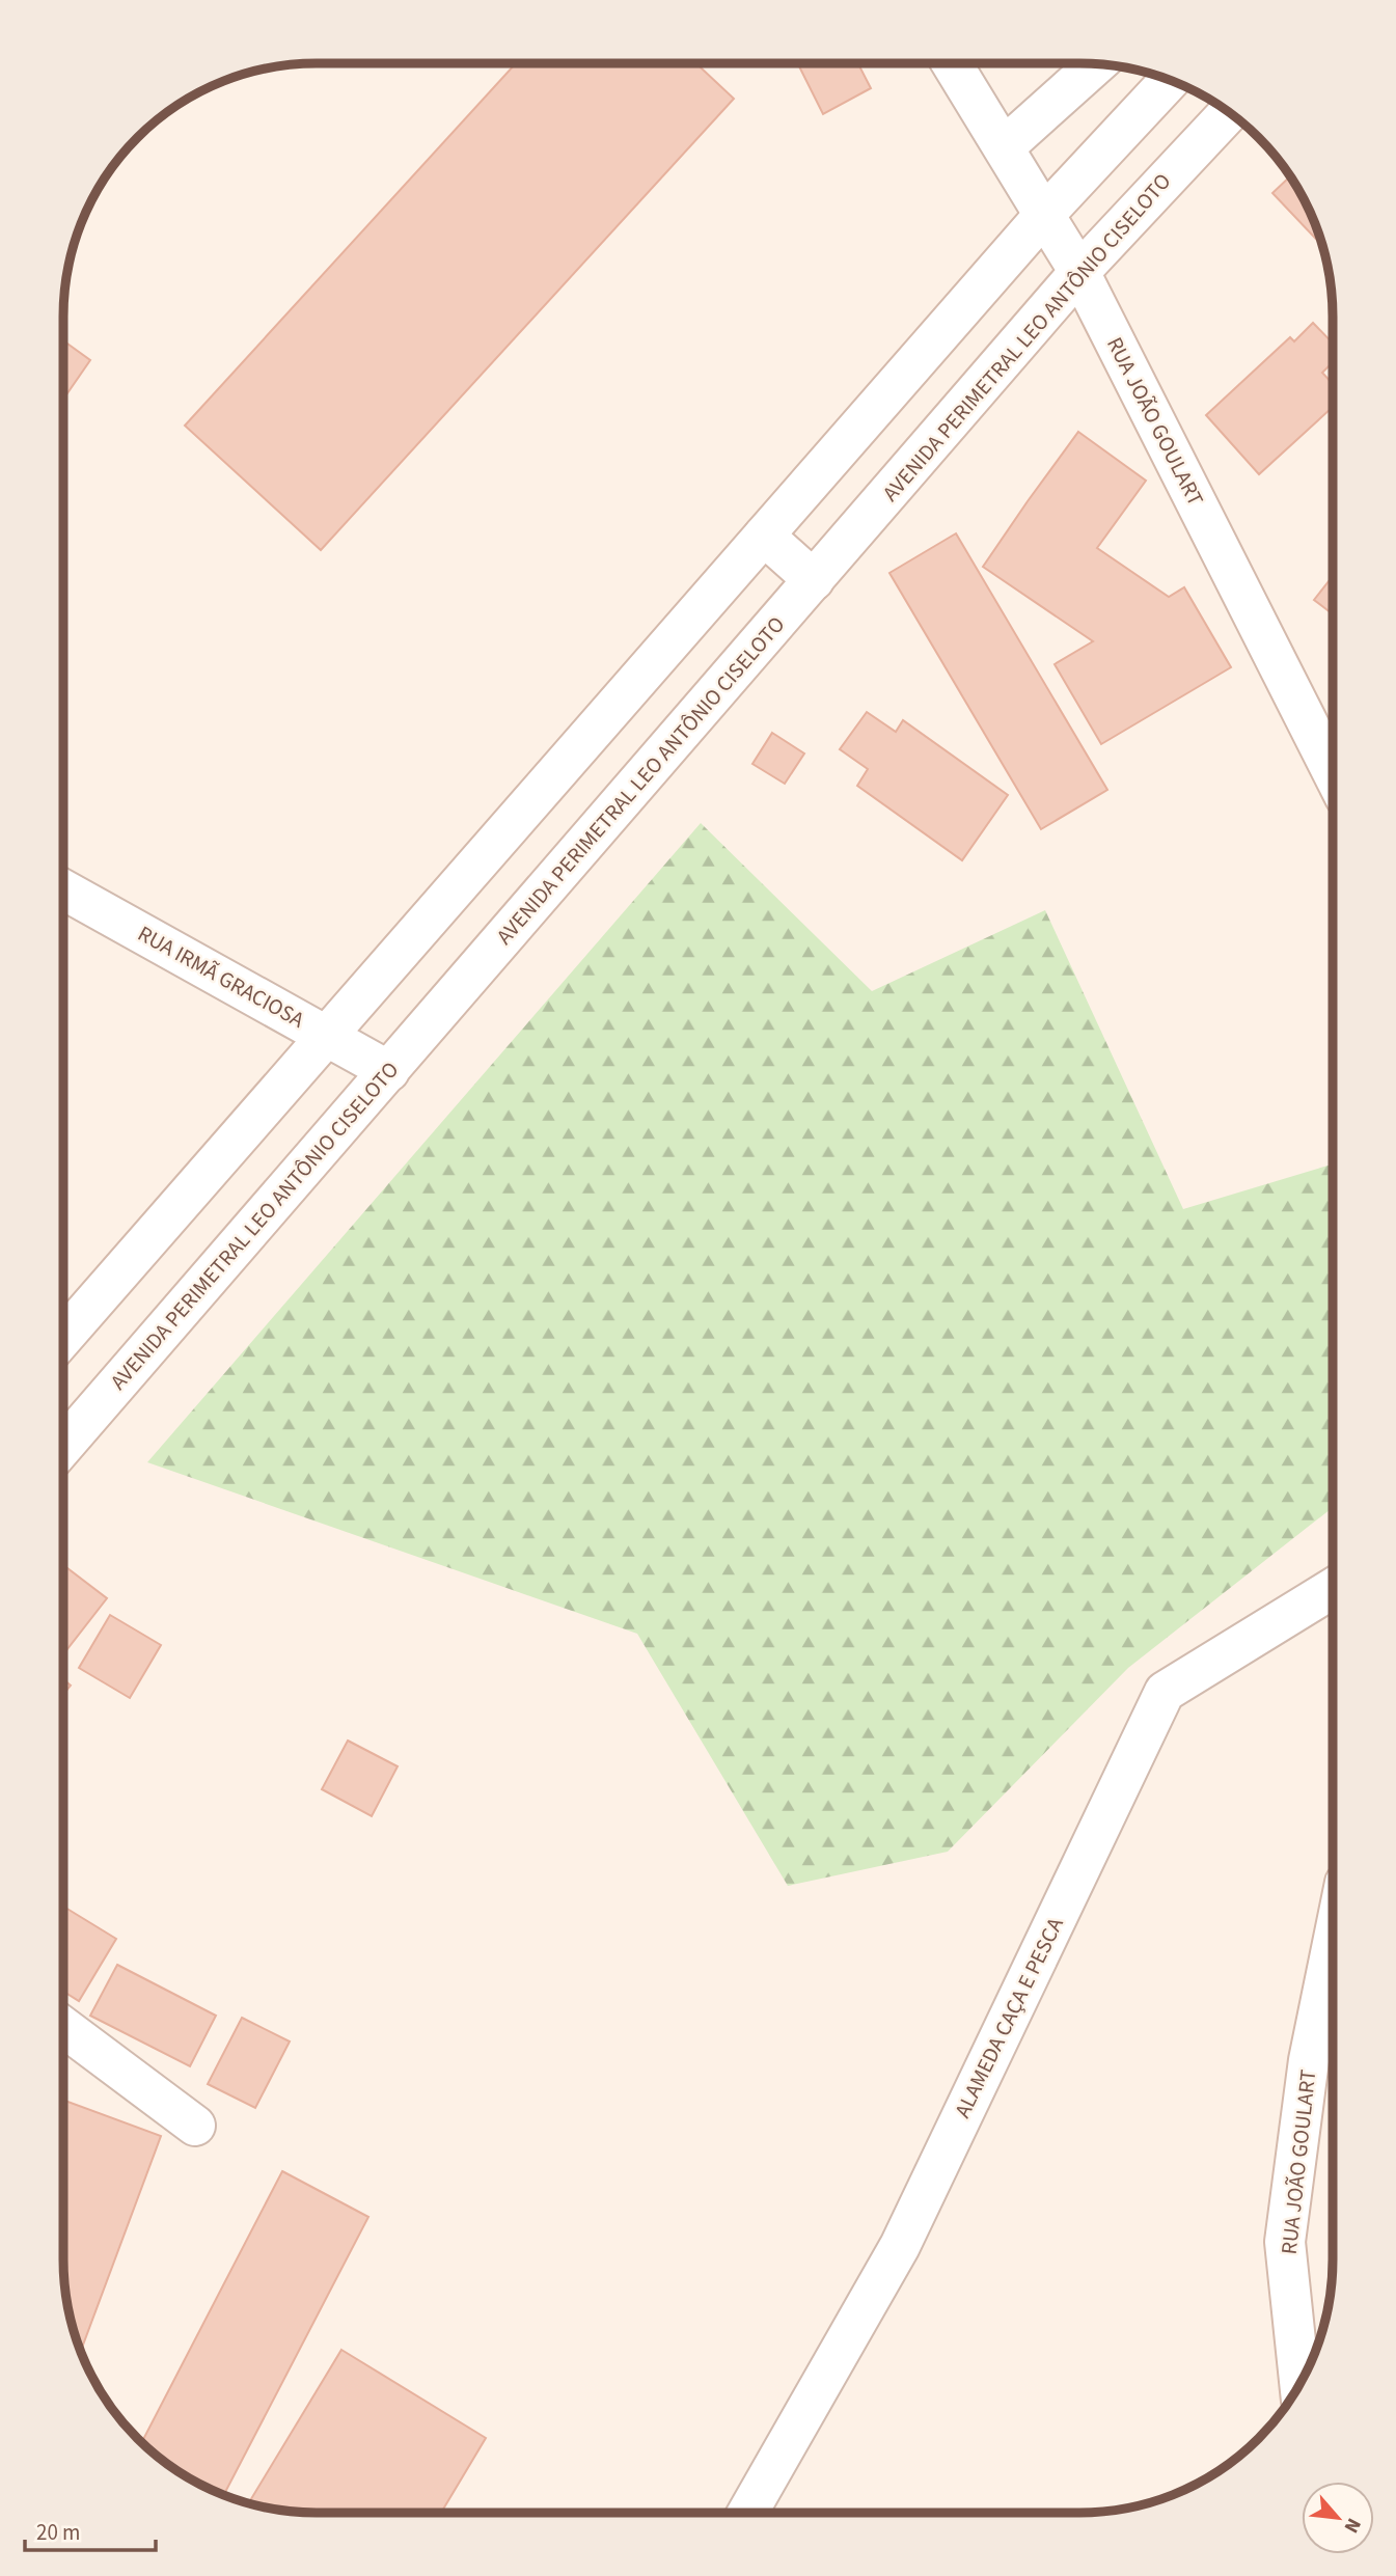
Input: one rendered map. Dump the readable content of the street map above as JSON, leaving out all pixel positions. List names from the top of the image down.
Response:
{
  "streets": {
    "street": [
      "AVENIDA PERIMETRAL LEO ANTÔNIO CISELOTO",
      "RUA JOÃO GOULART",
      "RUA IRMÃ GRACIOSA",
      "ALAMEDA CAÇA E PESCA"
    ]
  },
  "crossings": [
    ["AVENIDA PERIMETRAL LEO ANTÔNIO CISELOTO", "RUA JOÃO GOULART"],
    ["AVENIDA PERIMETRAL LEO ANTÔNIO CISELOTO", "RUA IRMÃ GRACIOSA"]
  ],
  "scale_bar": "20 m",
  "north": "bottom right"
}
